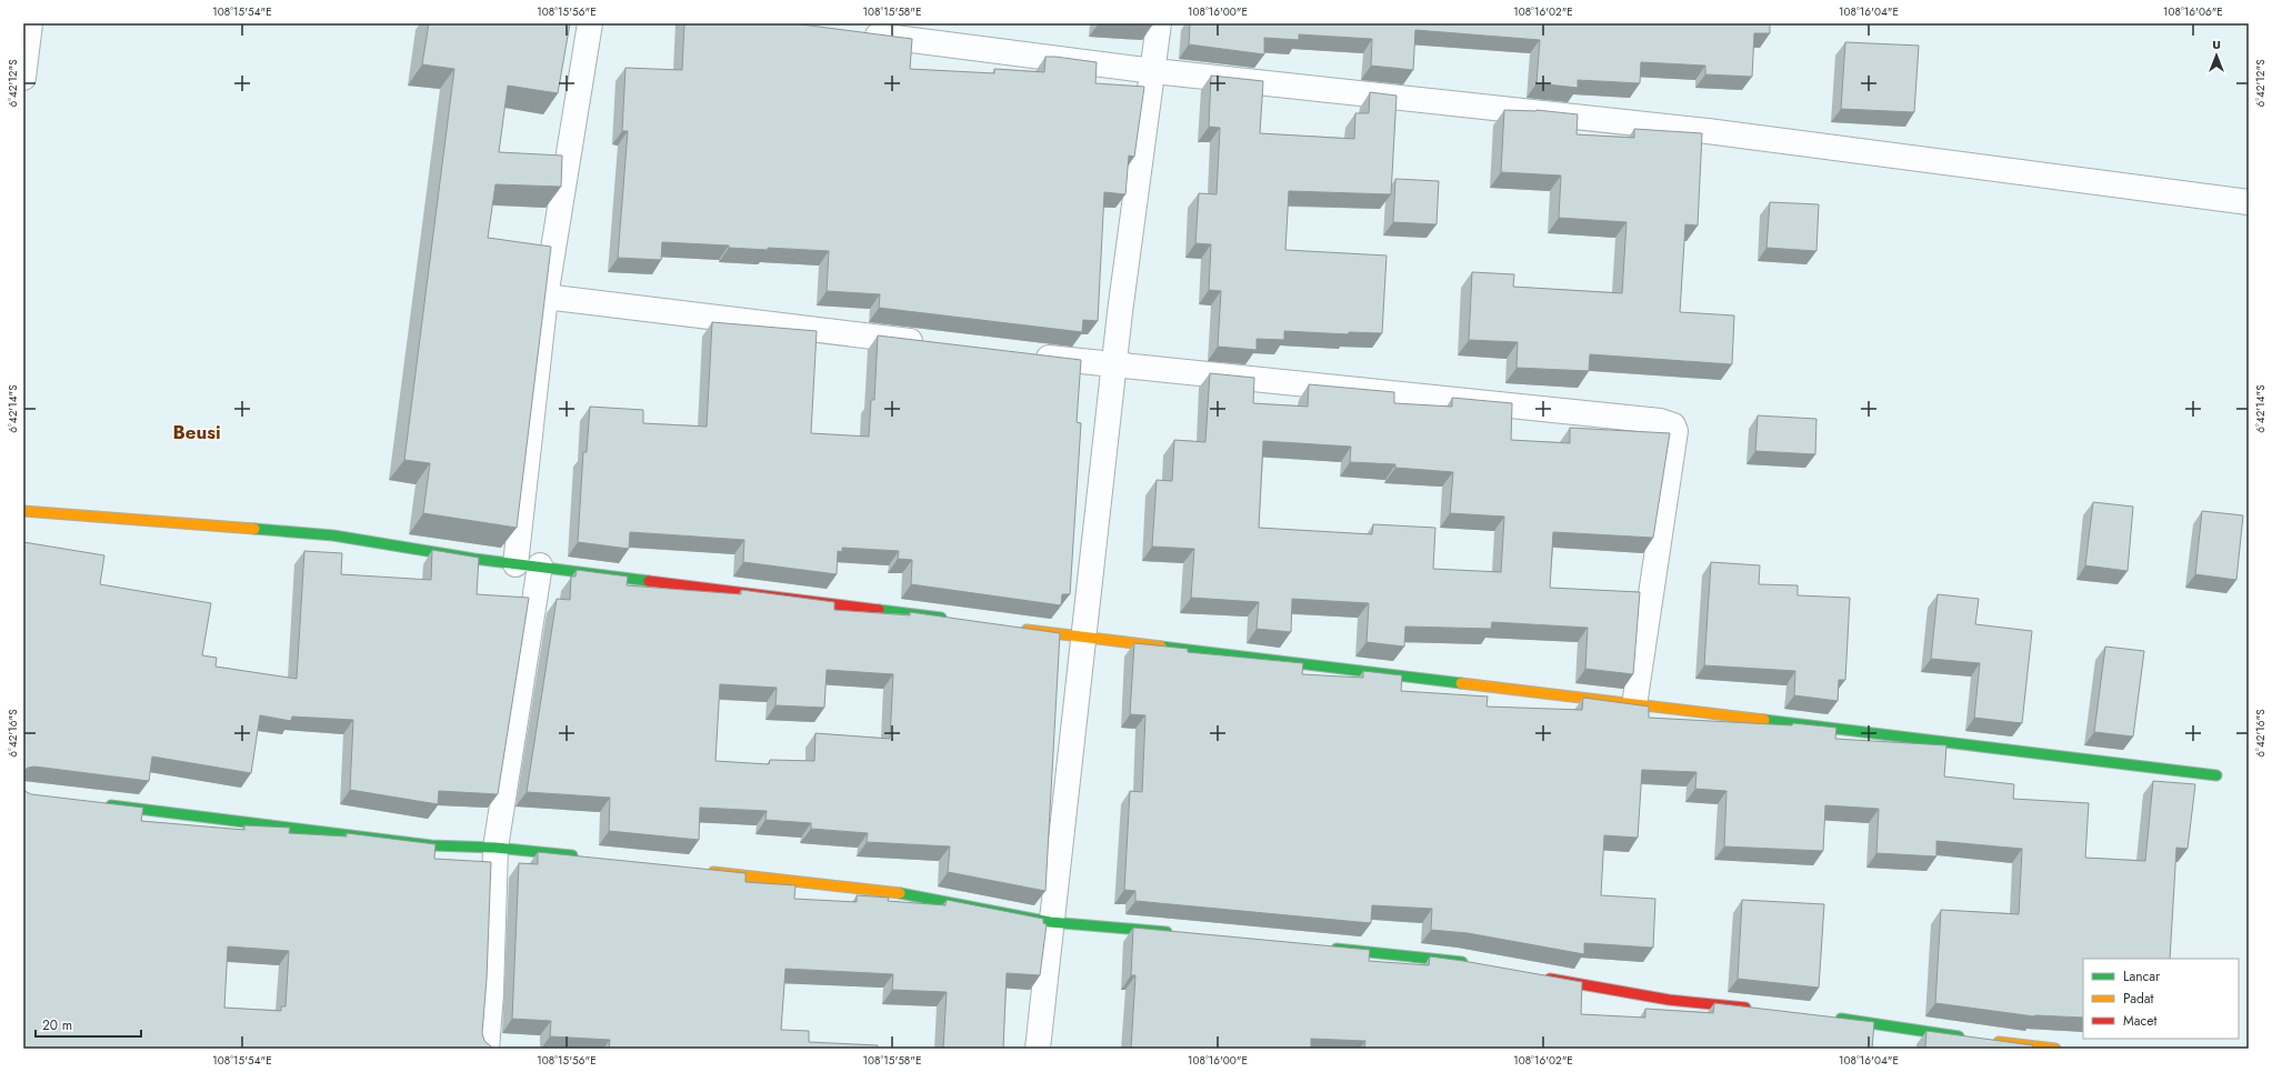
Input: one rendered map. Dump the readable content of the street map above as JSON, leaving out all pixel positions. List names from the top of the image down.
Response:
{
  "districts": ["Beusi"],
  "legend": ["Lancar", "Padat", "Macet"],
  "scale_bar": "20 m",
  "north": "top",
  "coordinates": [
    "108°15'54\"E",
    "108°15'56\"E",
    "108°15'58\"E",
    "108°16'00\"E",
    "108°16'02\"E",
    "108°16'04\"E",
    "108°16'06\"E",
    "6°42'12\"S",
    "6°42'14\"S",
    "6°42'16\"S"
  ]
}
